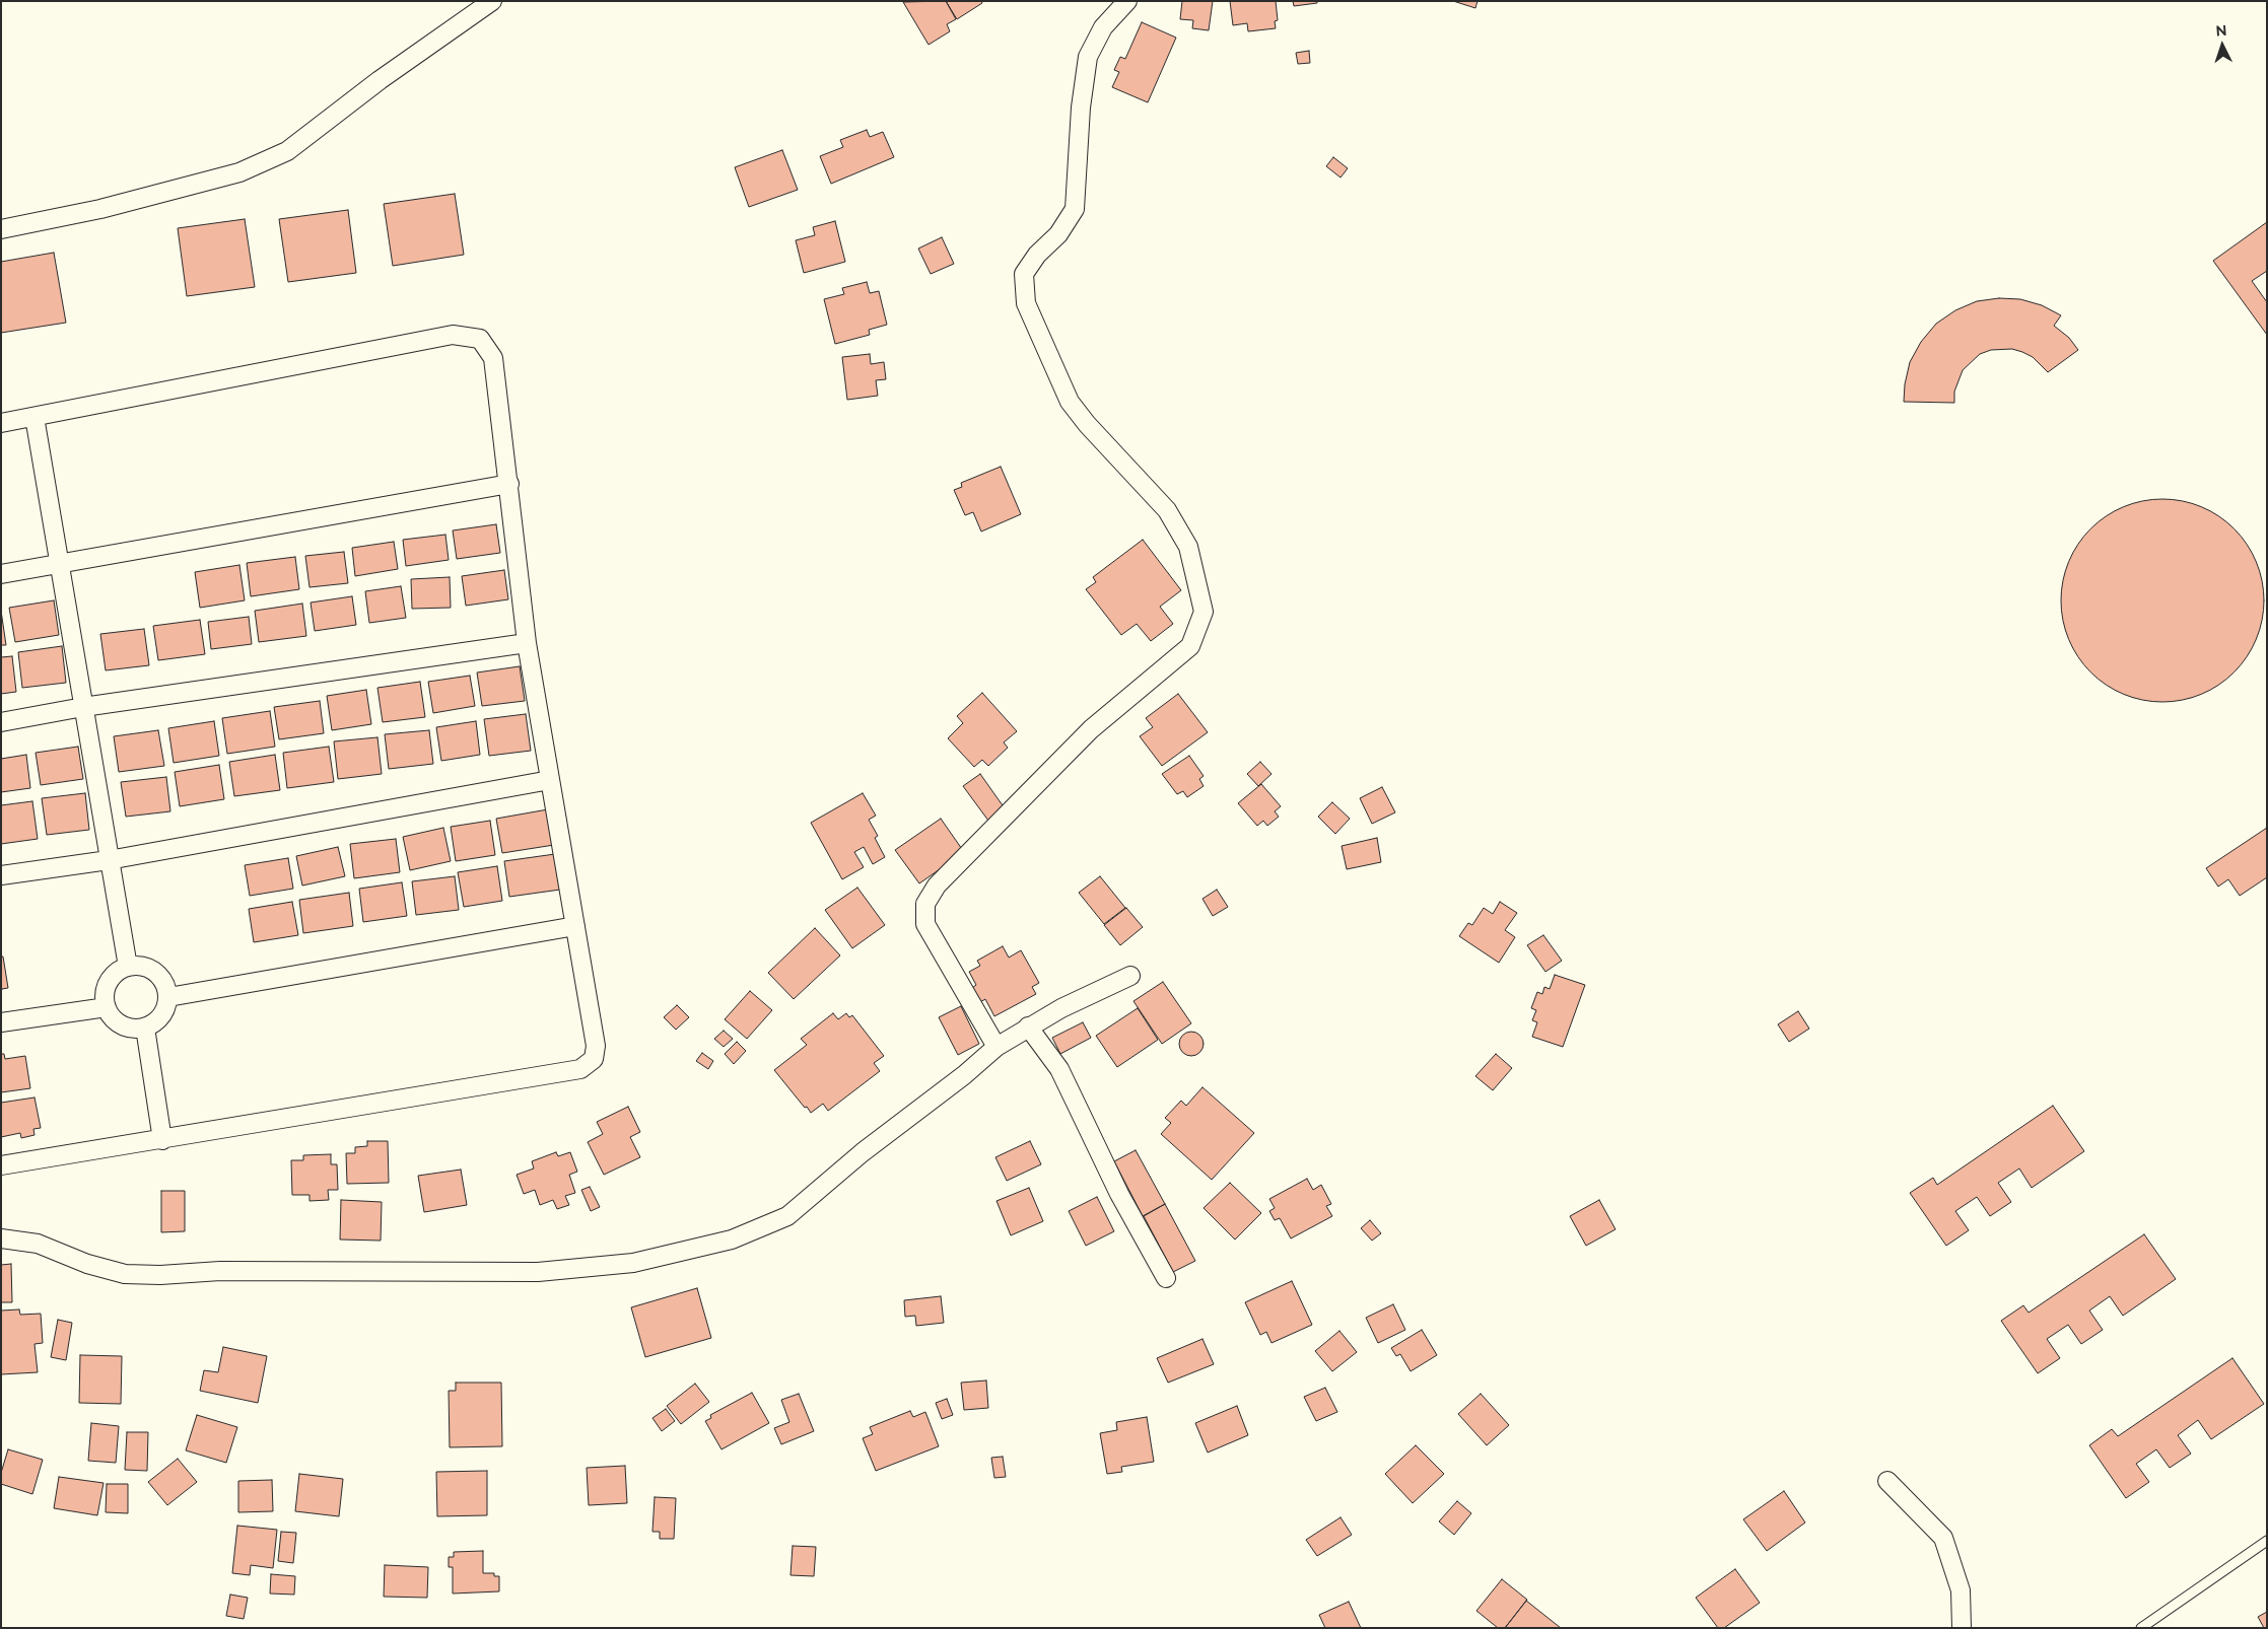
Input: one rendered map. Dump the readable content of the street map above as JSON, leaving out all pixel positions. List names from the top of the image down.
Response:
{
  "north": "top"
}
